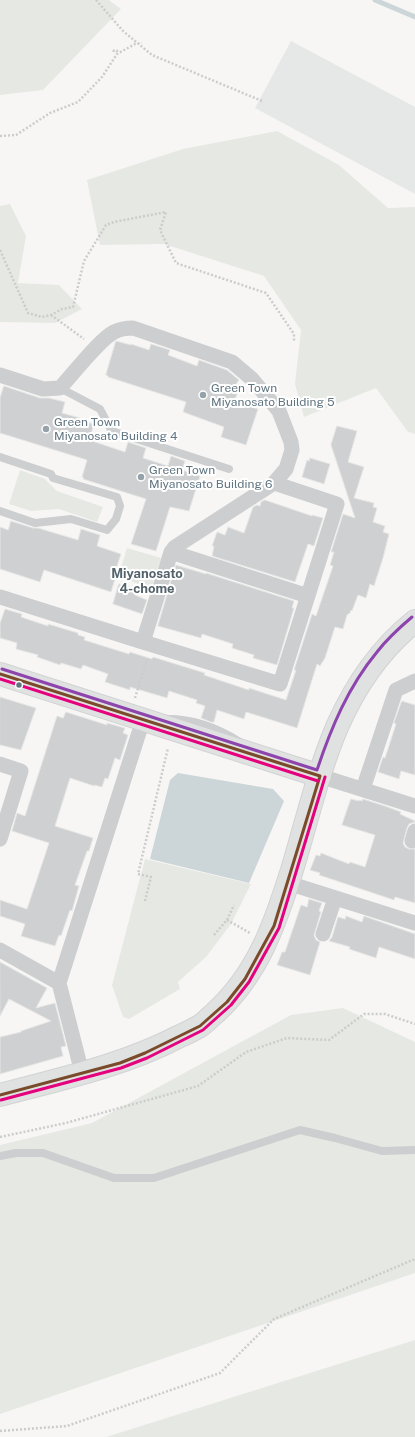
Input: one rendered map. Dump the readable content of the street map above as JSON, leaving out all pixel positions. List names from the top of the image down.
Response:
{
  "districts": ["Miyanosato 4-chome"],
  "places": ["Green Town Miyanosato Building 5", "Green Town Miyanosato Building 4", "Green Town Miyanosato Building 6"]
}
